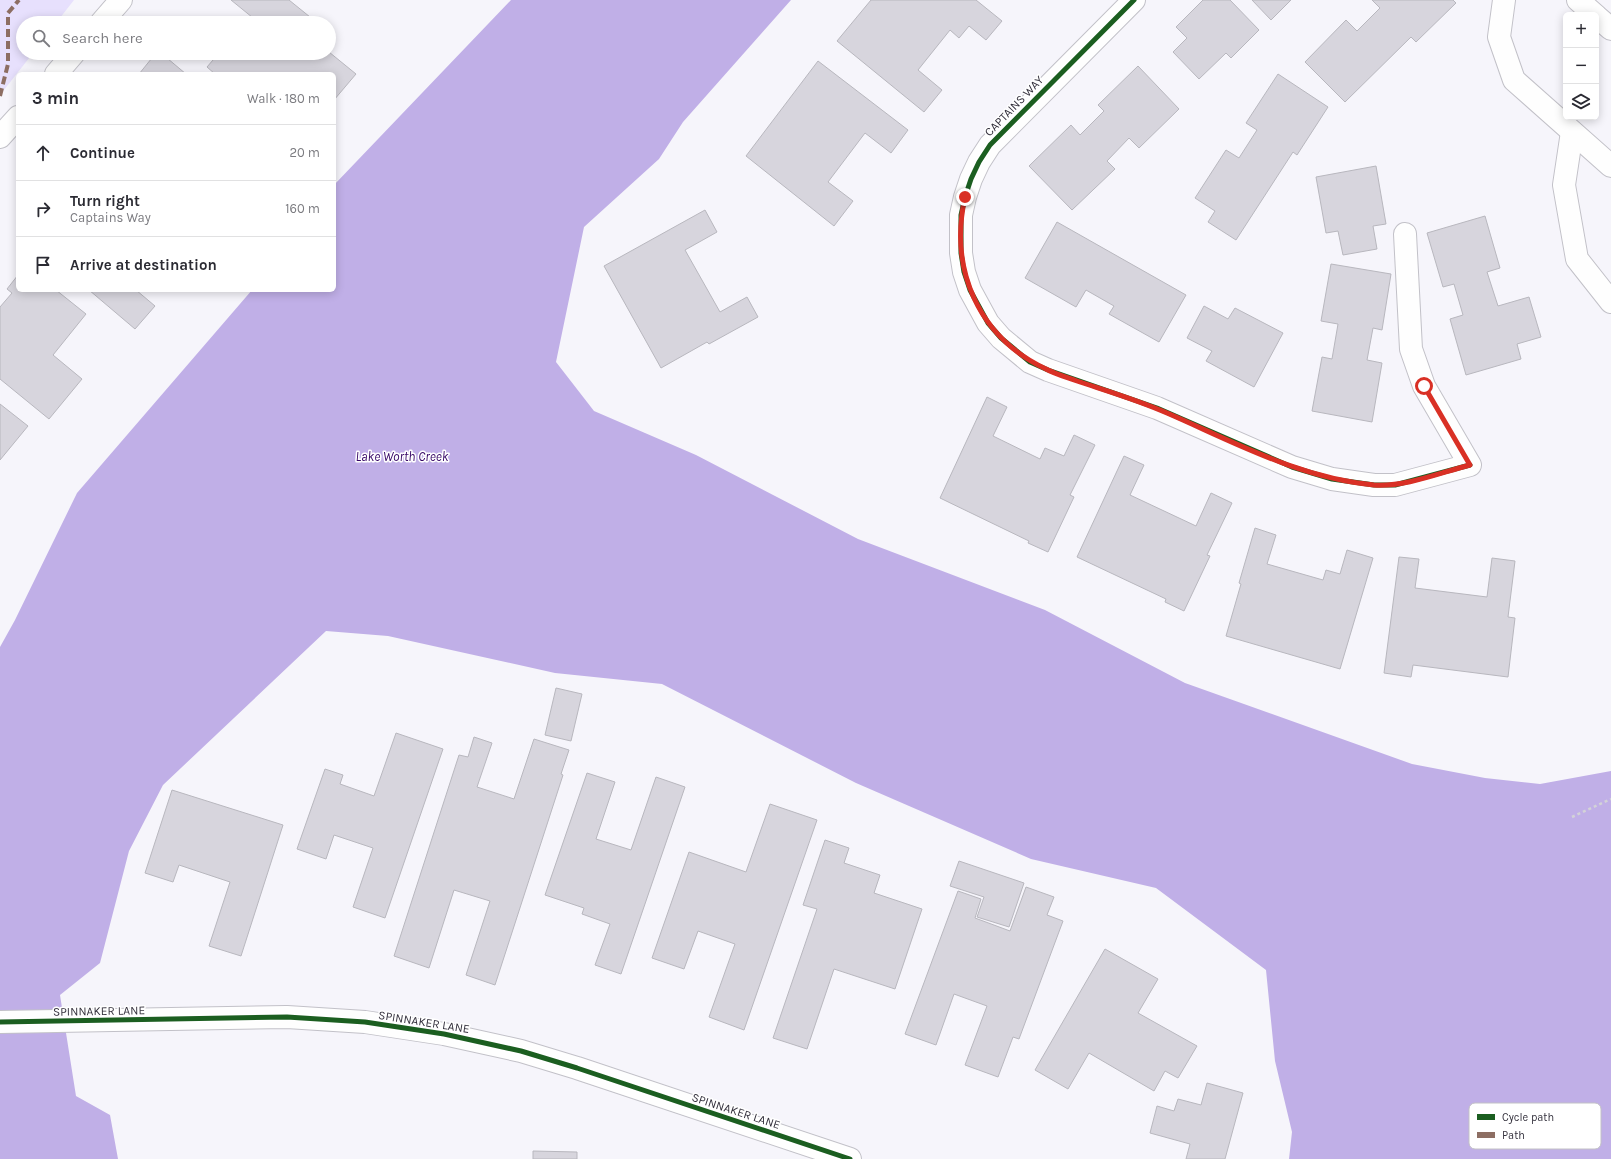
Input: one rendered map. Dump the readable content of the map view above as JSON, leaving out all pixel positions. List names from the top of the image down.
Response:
{
  "streets": {
    "street": ["CAPTAINS WAY", "SPINNAKER LANE"]
  },
  "water": ["Lake Worth Creek"],
  "legend": ["Cycle path", "Path"],
  "page": {
    "map_buttons": ["+", "−"],
    "search": "Search here",
    "heading": ["3 min", "Walk · 180 m"],
    "list": [
      ["Continue", "20 m"],
      ["Turn right", "Captains Way", "160 m"],
      "Arrive at destination"
    ]
  }
}
